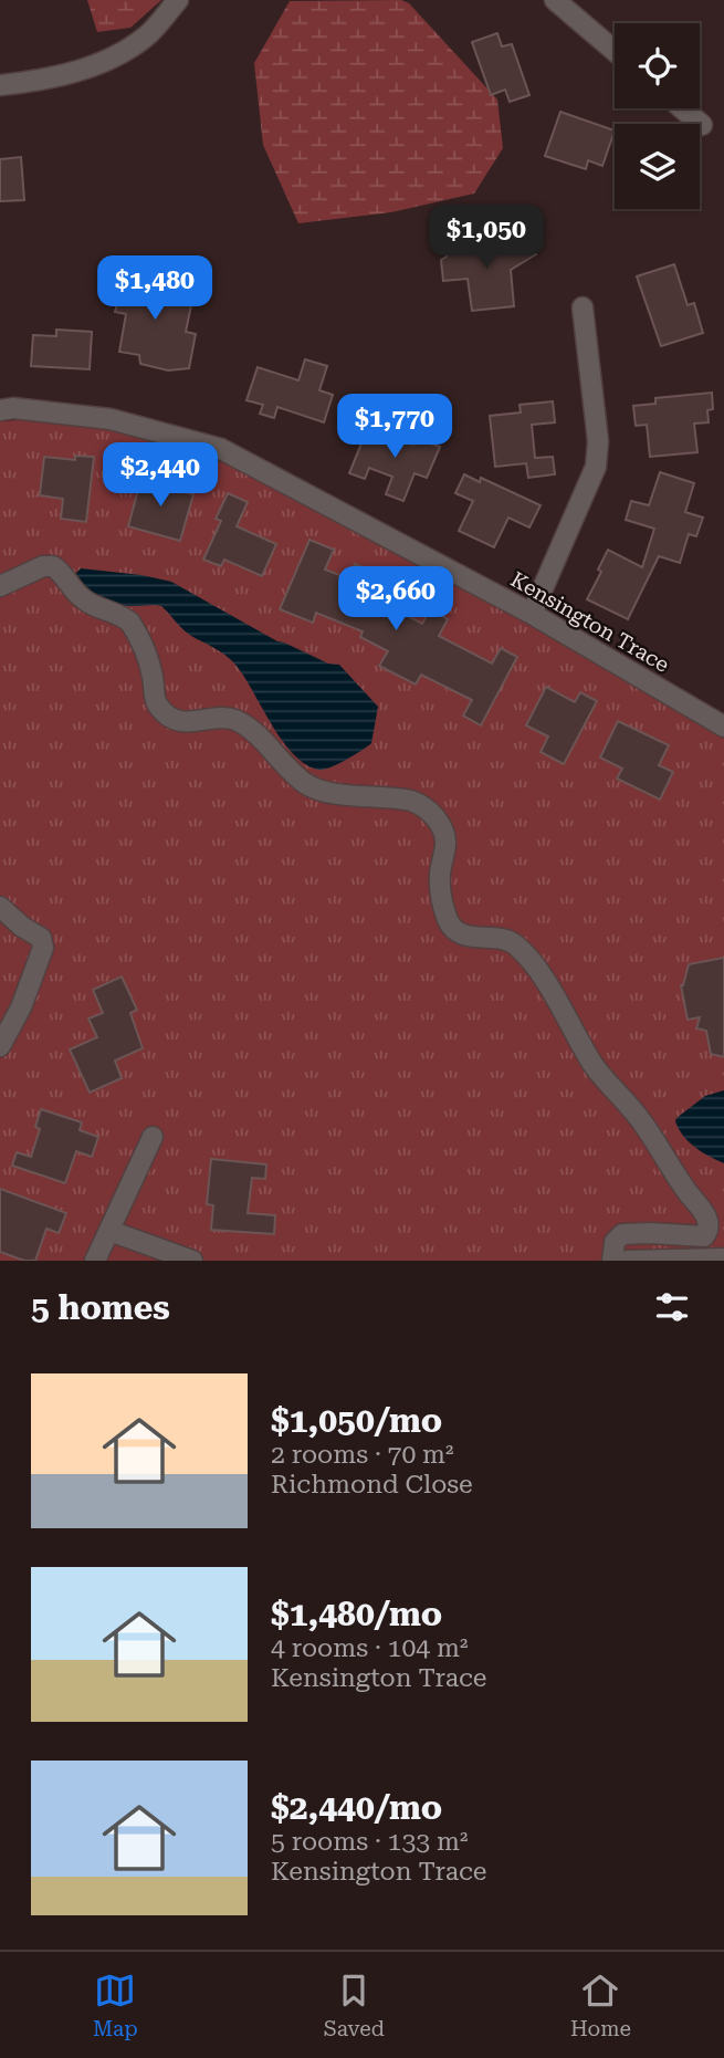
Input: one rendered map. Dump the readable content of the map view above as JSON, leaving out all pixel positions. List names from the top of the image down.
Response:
{
  "streets": {
    "street": ["Kensington Trace"]
  },
  "page": {
    "price": [
      "$1,050",
      "$1,480",
      "$1,770",
      "$2,440",
      "$2,660"
    ],
    "heading": "5 homes",
    "list": [
      {
        "name": "$1,050/mo",
        "note": "2 rooms · 70 m² · Richmond Close"
      },
      {
        "name": "$1,480/mo",
        "note": "4 rooms · 104 m² · Kensington Trace"
      },
      {
        "name": "$2,440/mo",
        "note": "5 rooms · 133 m² · Kensington Trace"
      }
    ],
    "tabs": ["Map", "Saved", "Home"]
  }
}
